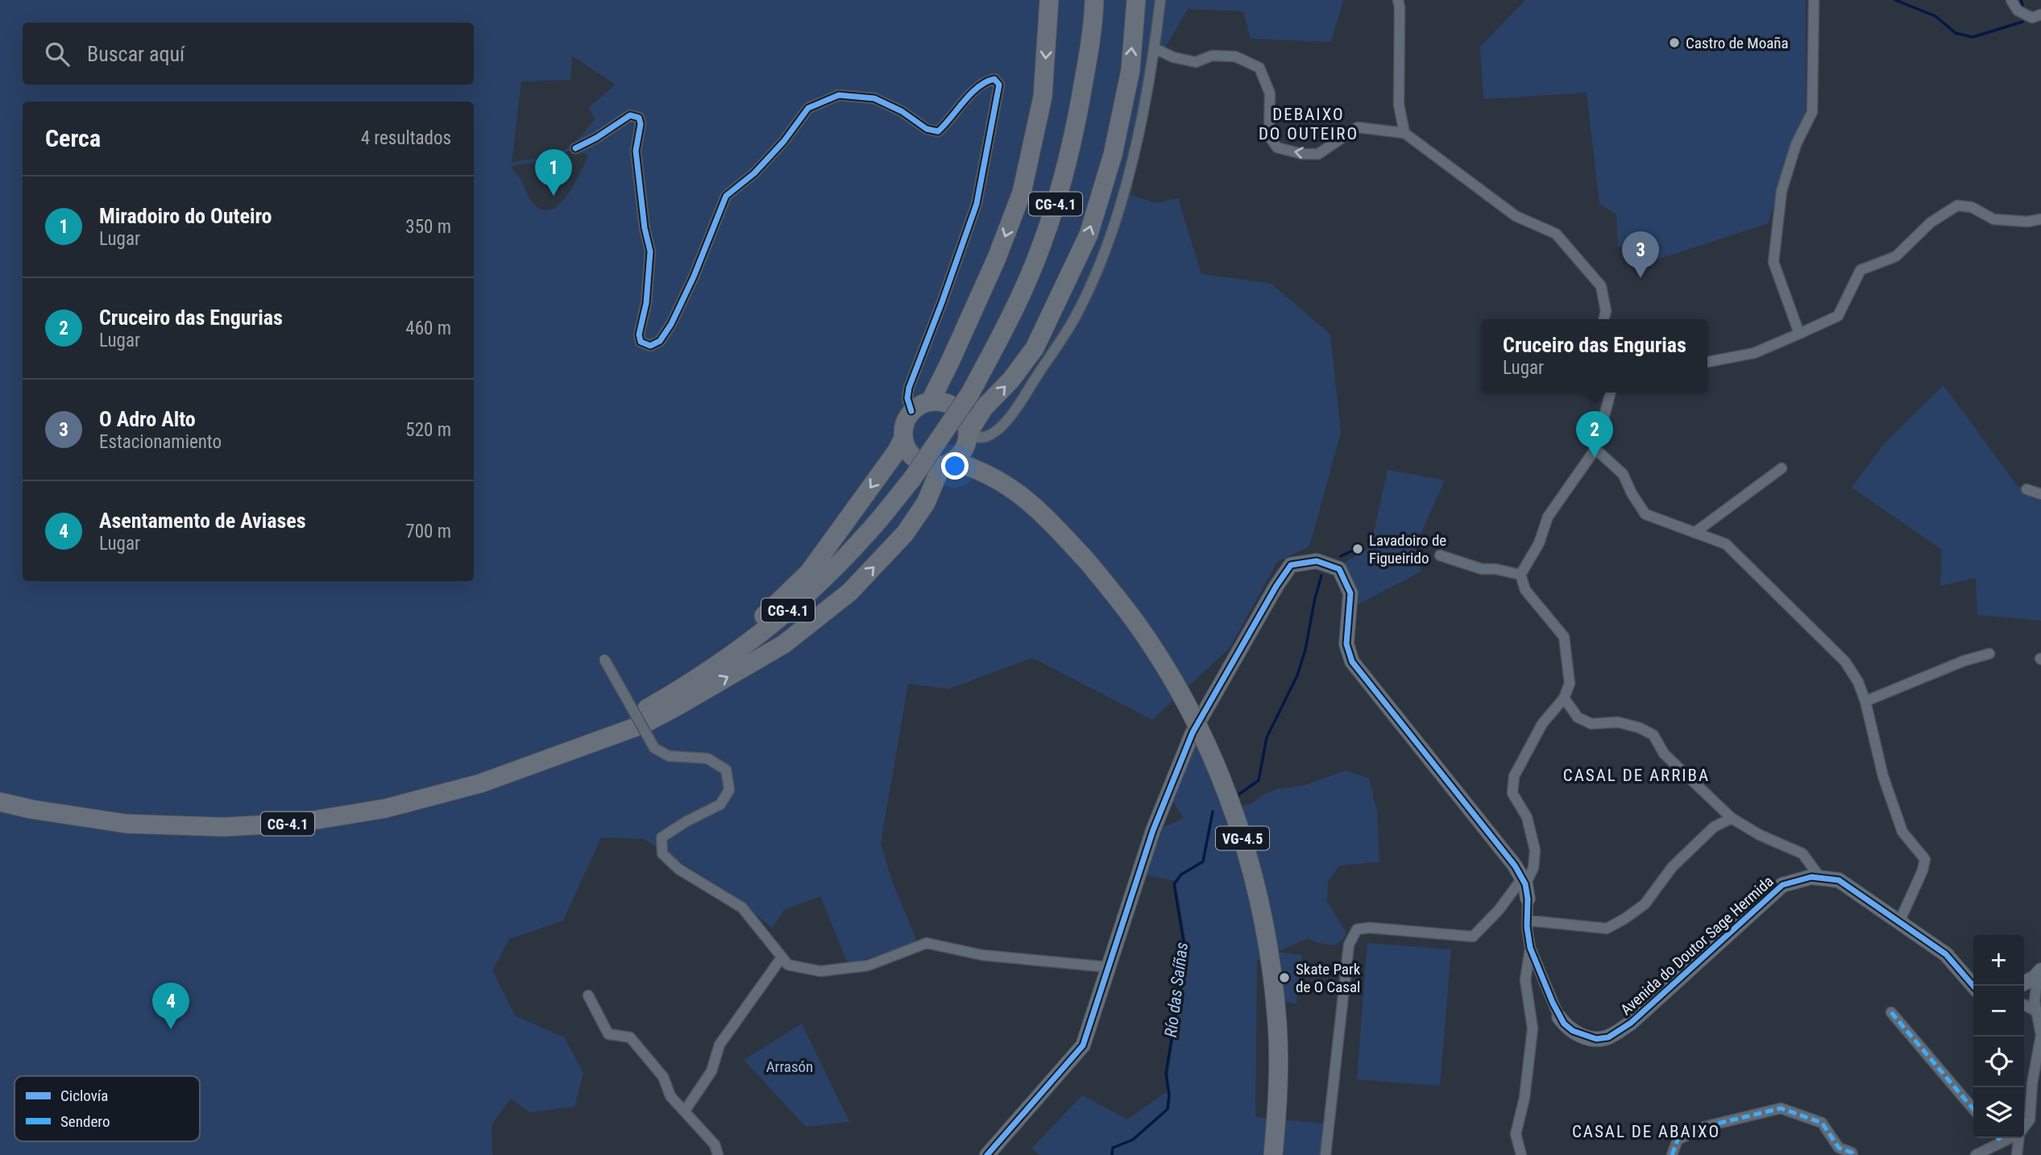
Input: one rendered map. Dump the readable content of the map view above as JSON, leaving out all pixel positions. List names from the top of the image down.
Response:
{
  "streets": {
    "highway": ["CG-4.1", "VG-4.5"],
    "street": ["Avenida do Doutor Sage Hermida"]
  },
  "districts": ["DEBAIXO DO OUTEIRO", "CASAL DE ARRIBA", "CASAL DE ABAIXO"],
  "water": ["Río das Saíñas"],
  "parks": ["Arrasón"],
  "places": ["Castro de Moaña", "Lavadoiro de Figueirido", "Skate Park de O Casal"],
  "legend": ["Ciclovía", "Sendero"],
  "page": {
    "search": "Buscar aquí",
    "heading": ["Cerca", "4 resultados"],
    "pins": [
      "1",
      "3",
      "2",
      "4"
    ],
    "list": [
      {
        "mark": "1",
        "name": "Miradoiro do Outeiro",
        "note": "Lugar",
        "value": "350 m"
      },
      {
        "mark": "2",
        "name": "Cruceiro das Engurias",
        "note": "Lugar",
        "value": "460 m"
      },
      {
        "mark": "3",
        "name": "O Adro Alto",
        "note": "Estacionamiento",
        "value": "520 m"
      },
      {
        "mark": "4",
        "name": "Asentamento de Aviases",
        "note": "Lugar",
        "value": "700 m"
      }
    ],
    "popup": ["Cruceiro das Engurias", "Lugar"],
    "map_buttons": ["+", "−"]
  }
}
